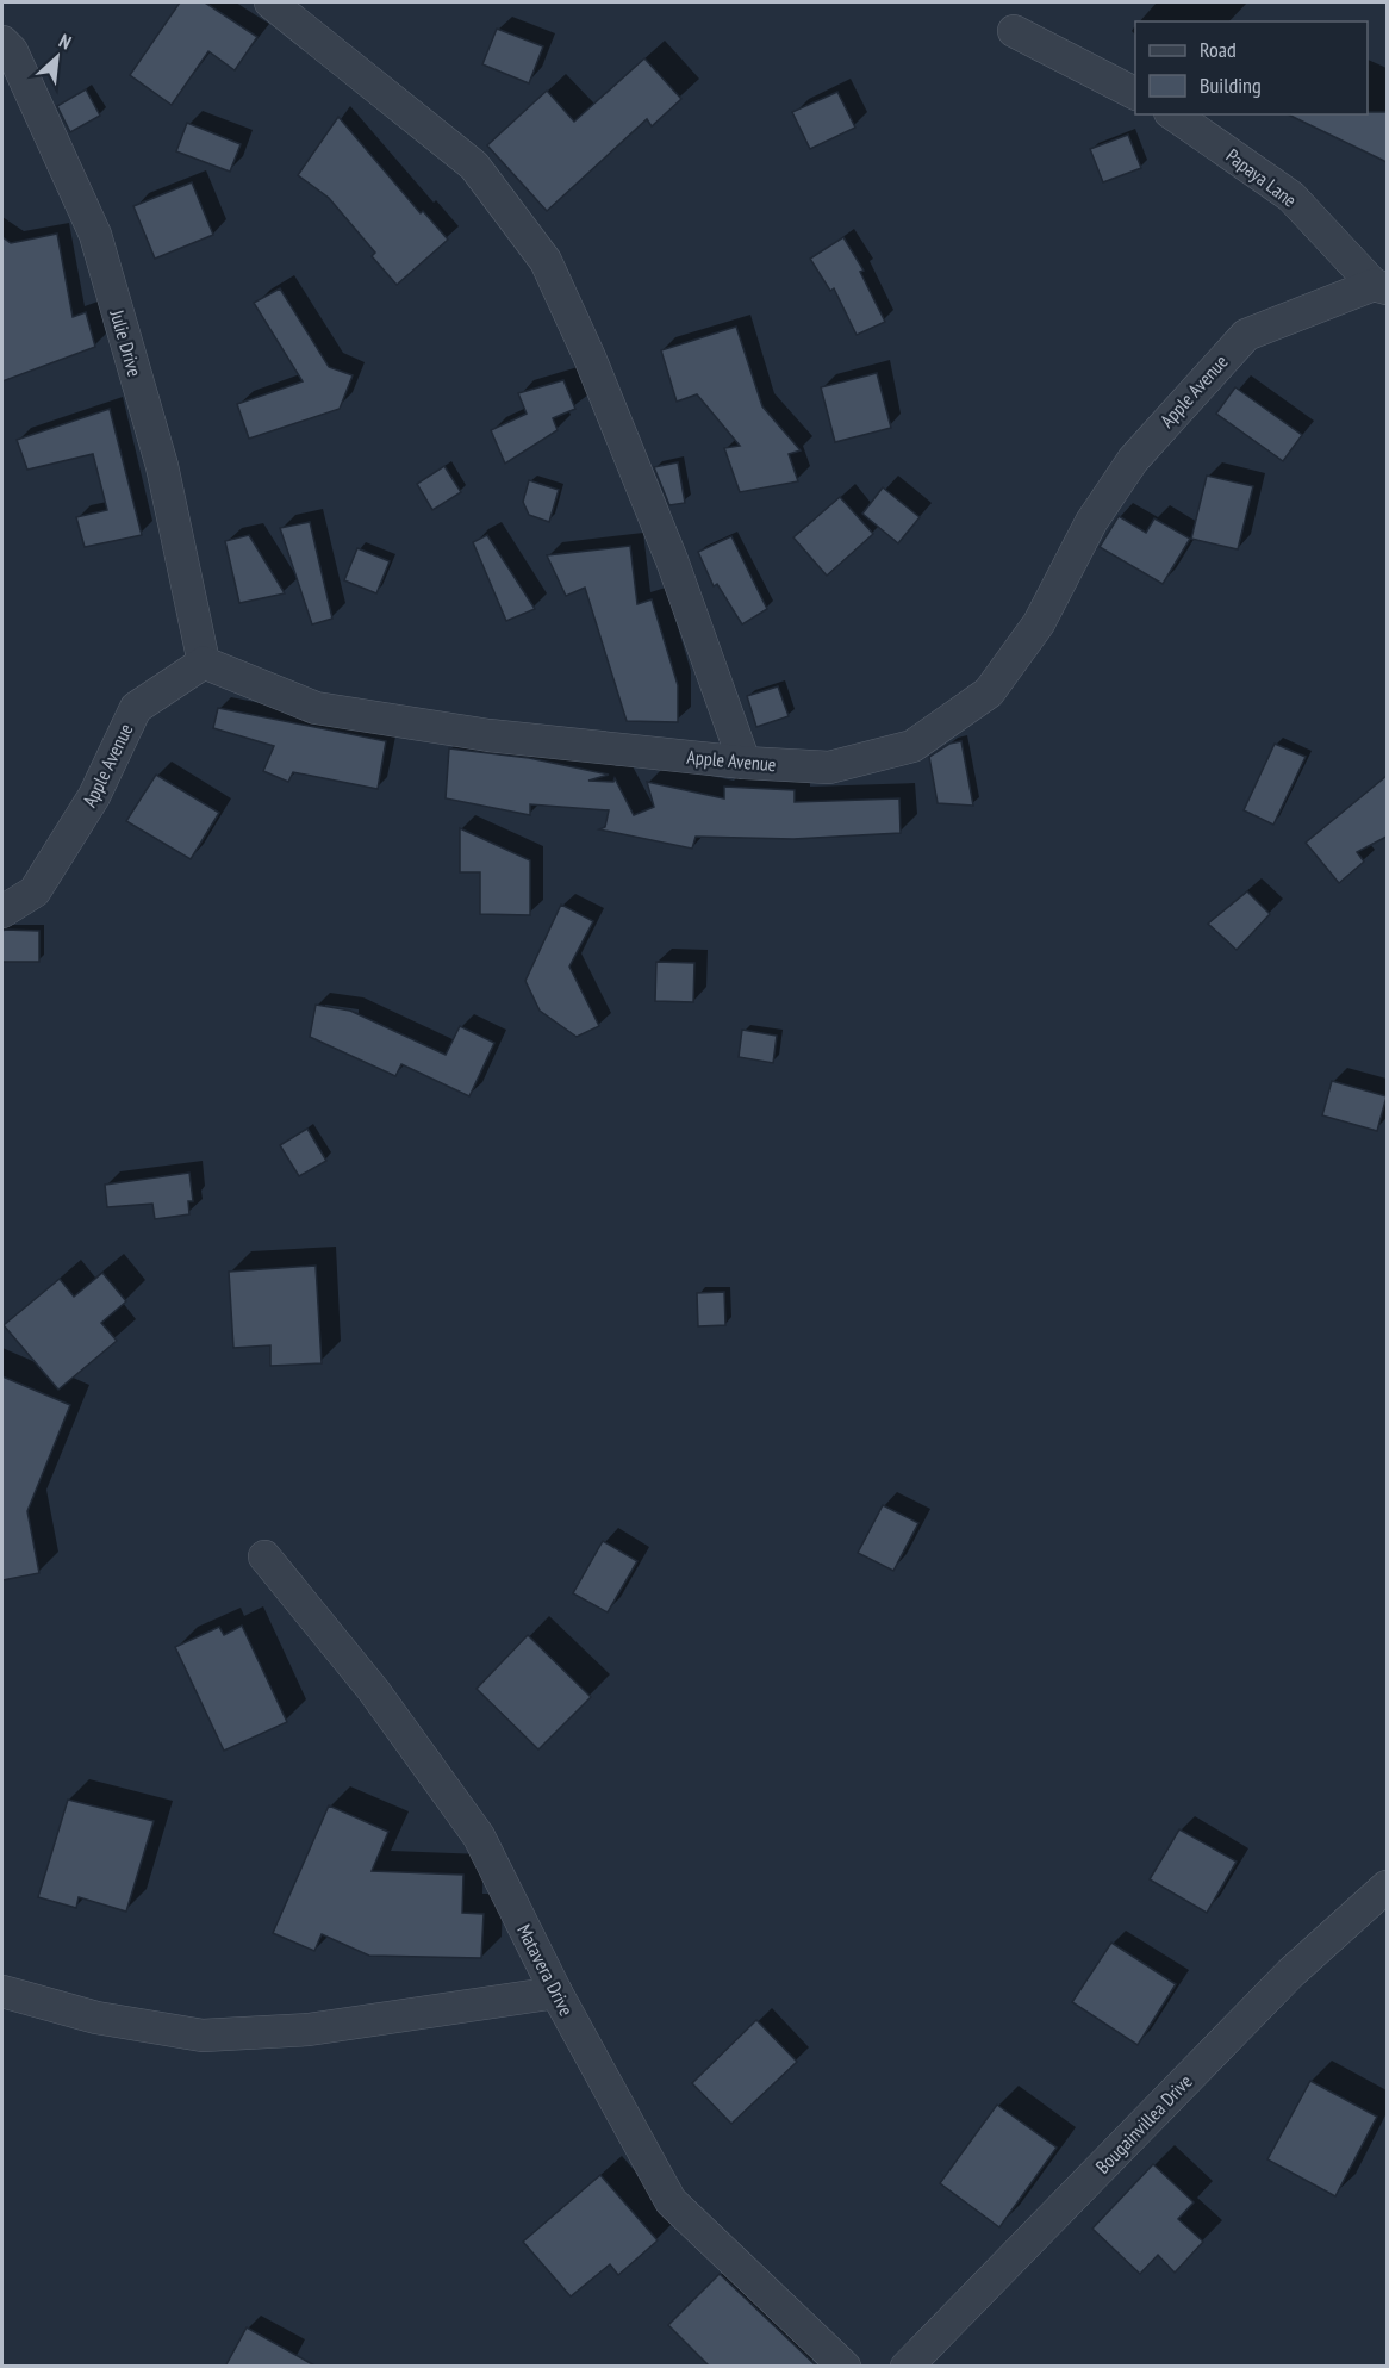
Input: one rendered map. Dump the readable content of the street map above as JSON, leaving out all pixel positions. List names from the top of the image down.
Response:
{
  "streets": {
    "street": [
      "Papaya Lane",
      "Julie Drive",
      "Apple Avenue",
      "Matavera Drive",
      "Bougainvillea Drive"
    ]
  },
  "crossings": [
    ["Papaya Lane", "Apple Avenue"],
    ["Julie Drive", "Apple Avenue"]
  ],
  "legend": ["Road", "Building"],
  "north": "top right"
}
